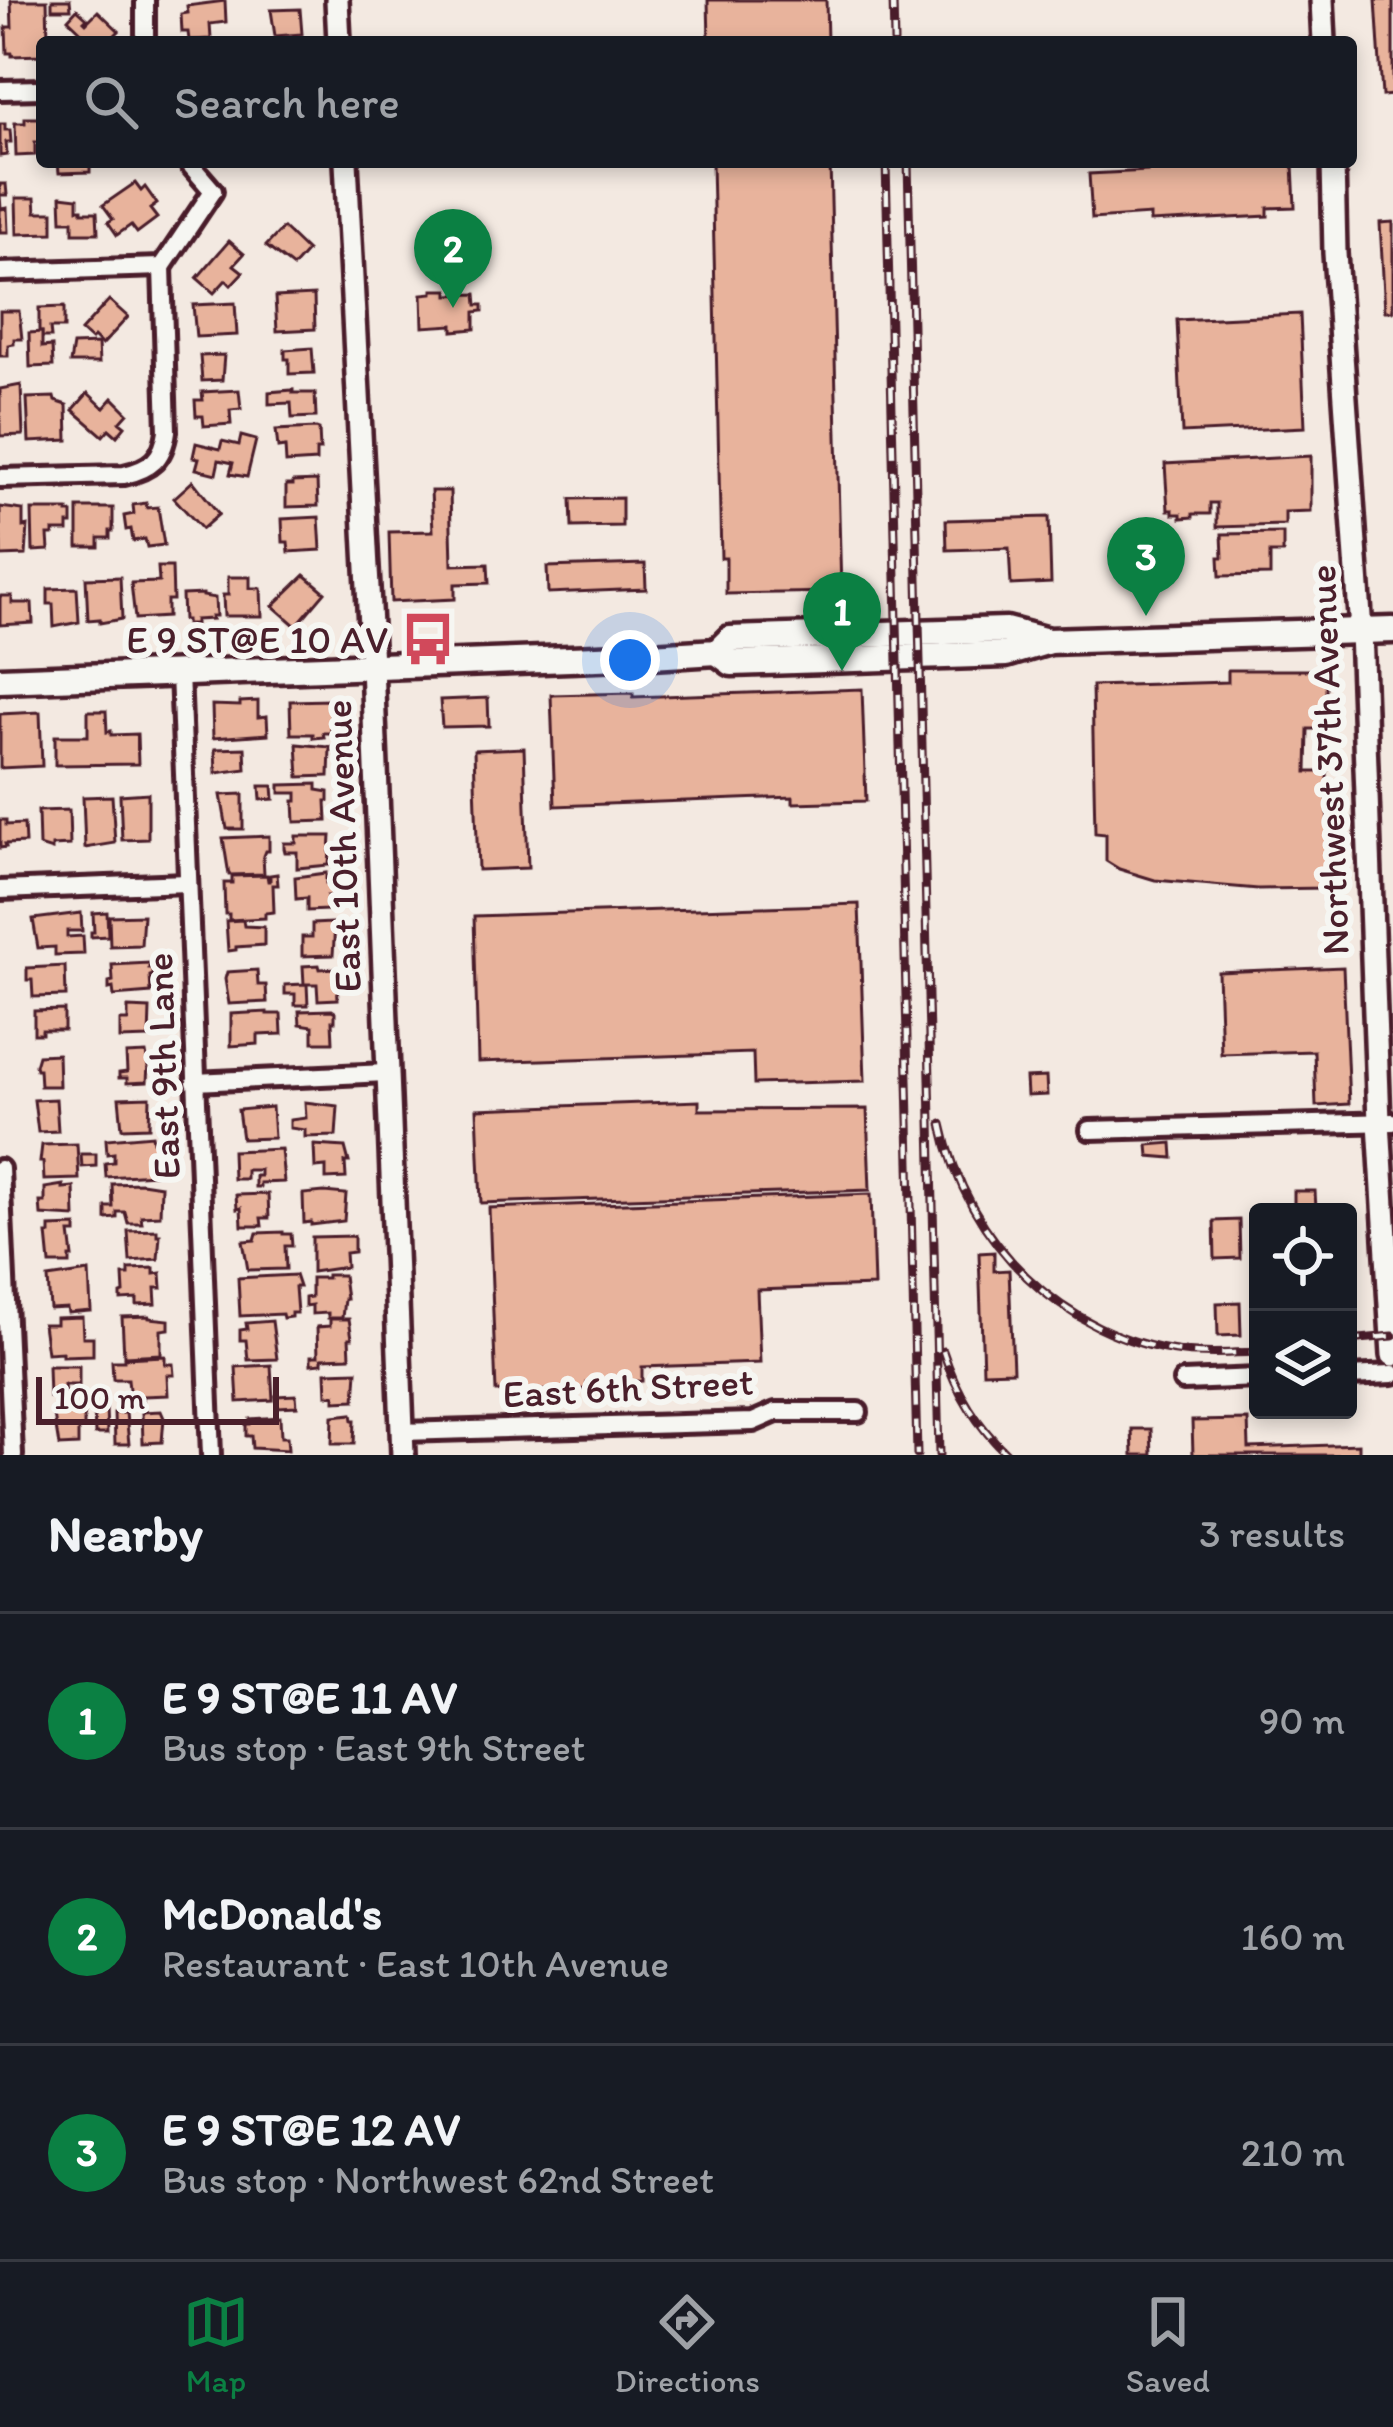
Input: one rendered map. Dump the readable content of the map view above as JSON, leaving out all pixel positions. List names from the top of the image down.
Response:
{
  "streets": {
    "street": [
      "Northwest 37th Avenue",
      "East 10th Avenue",
      "East 9th Lane",
      "East 6th Street"
    ]
  },
  "crossings": [
    ["East 10th Avenue", "East 6th Street"]
  ],
  "places": {
    "bus stop": ["E 9 ST@E 10 AV"]
  },
  "scale_bar": "100 m",
  "page": {
    "search": "Search here",
    "pins": ["2", "3", "1"],
    "scale": "100 m",
    "heading": ["Nearby", "3 results"],
    "list": [
      {
        "mark": "1",
        "name": "E 9 ST@E 11 AV",
        "note": "Bus stop · East 9th Street",
        "value": "90 m"
      },
      {
        "mark": "2",
        "name": "McDonald's",
        "note": "Restaurant · East 10th Avenue",
        "value": "160 m"
      },
      {
        "mark": "3",
        "name": "E 9 ST@E 12 AV",
        "note": "Bus stop · Northwest 62nd Street",
        "value": "210 m"
      }
    ],
    "nav": ["Map", "Directions", "Saved"]
  }
}
